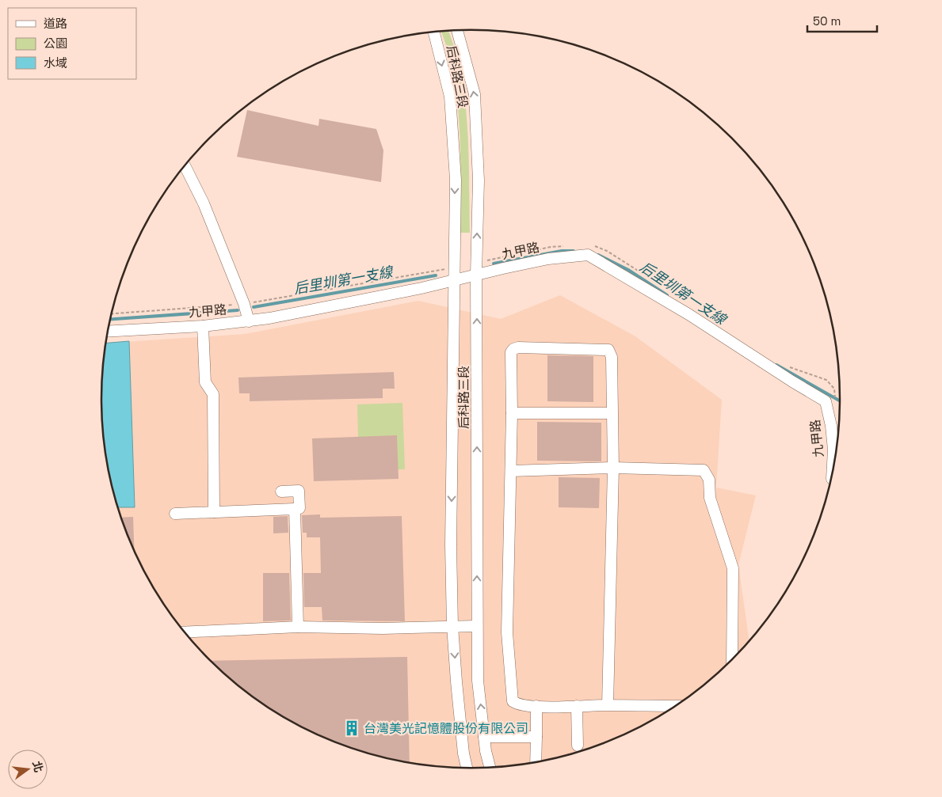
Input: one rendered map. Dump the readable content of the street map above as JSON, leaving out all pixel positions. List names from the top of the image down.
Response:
{
  "streets": {
    "street": ["后科路三段", "九甲路"]
  },
  "crossings": [
    ["后科路三段", "九甲路"]
  ],
  "water": ["后里圳第一支線"],
  "places": {
    "building": ["台灣美光記憶體股份有限公司"]
  },
  "legend": ["道路", "公園", "水域"],
  "scale_bar": "50 m",
  "north": "right"
}
